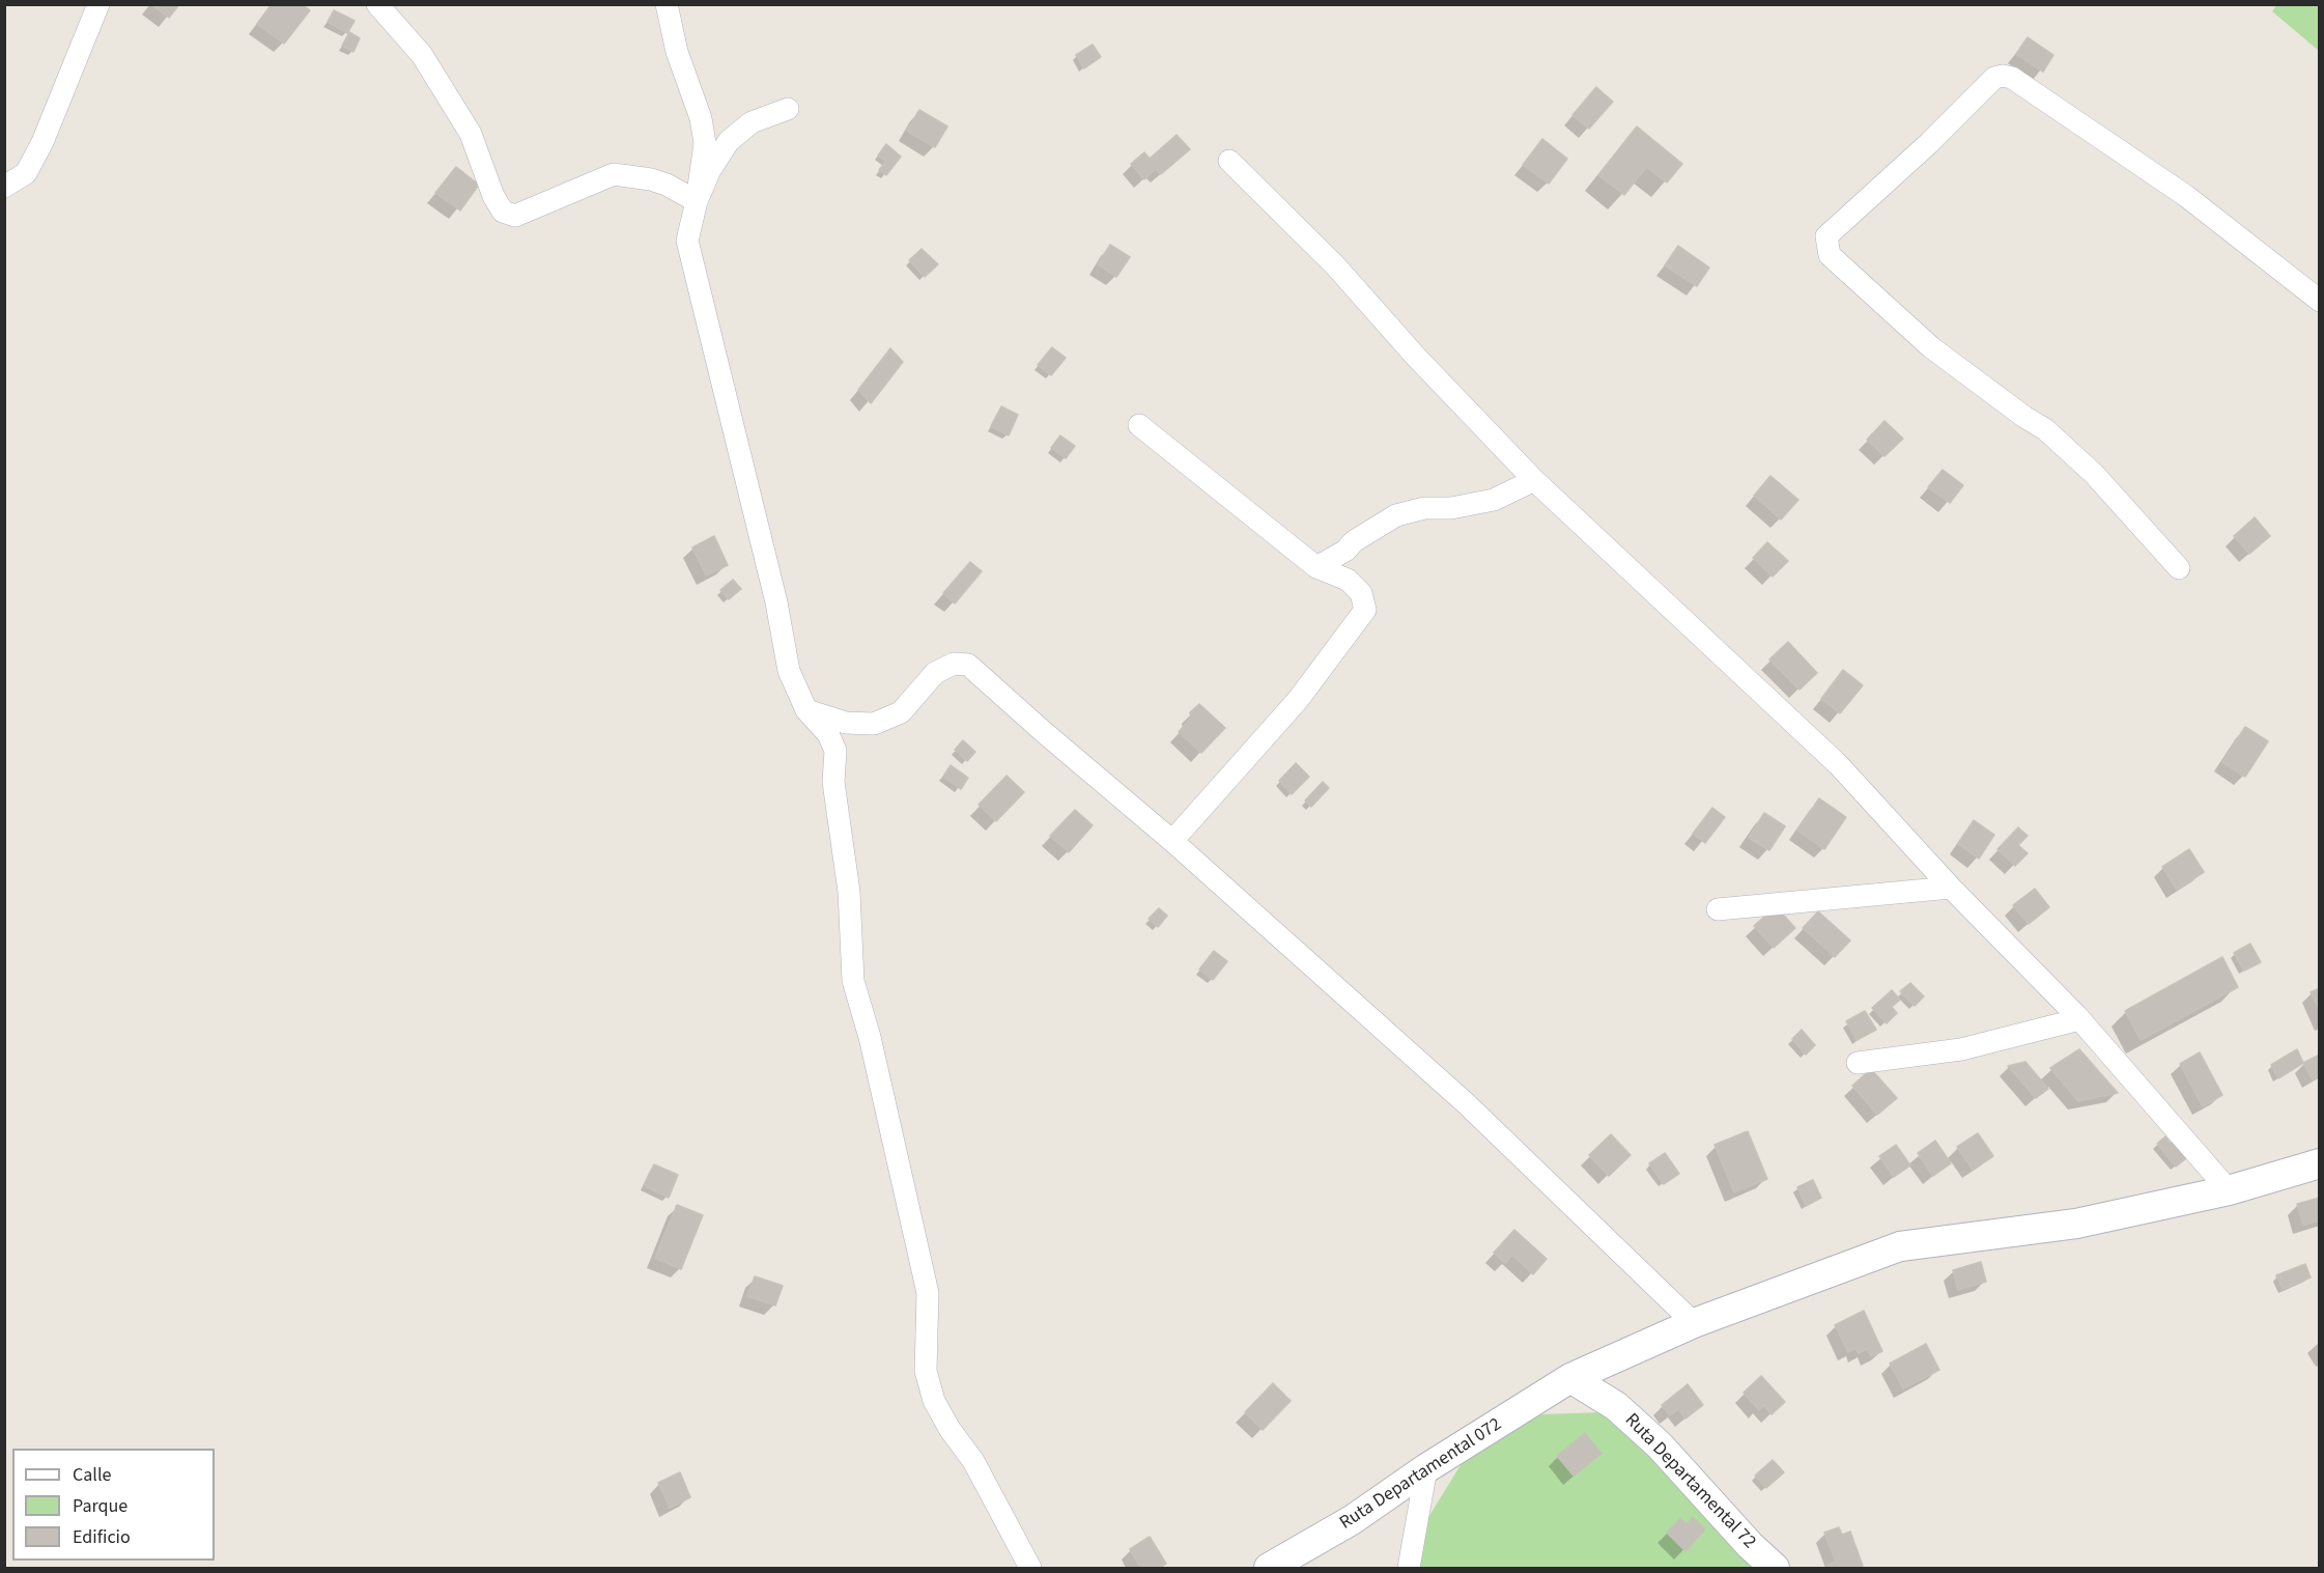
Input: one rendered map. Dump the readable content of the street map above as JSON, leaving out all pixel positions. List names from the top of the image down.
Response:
{
  "streets": {
    "main road": ["Ruta Departamental 072", "Ruta Departamental 72"]
  },
  "crossings": [
    ["Ruta Departamental 072", "Ruta Departamental 72"]
  ],
  "legend": ["Calle", "Parque", "Edificio"]
}
